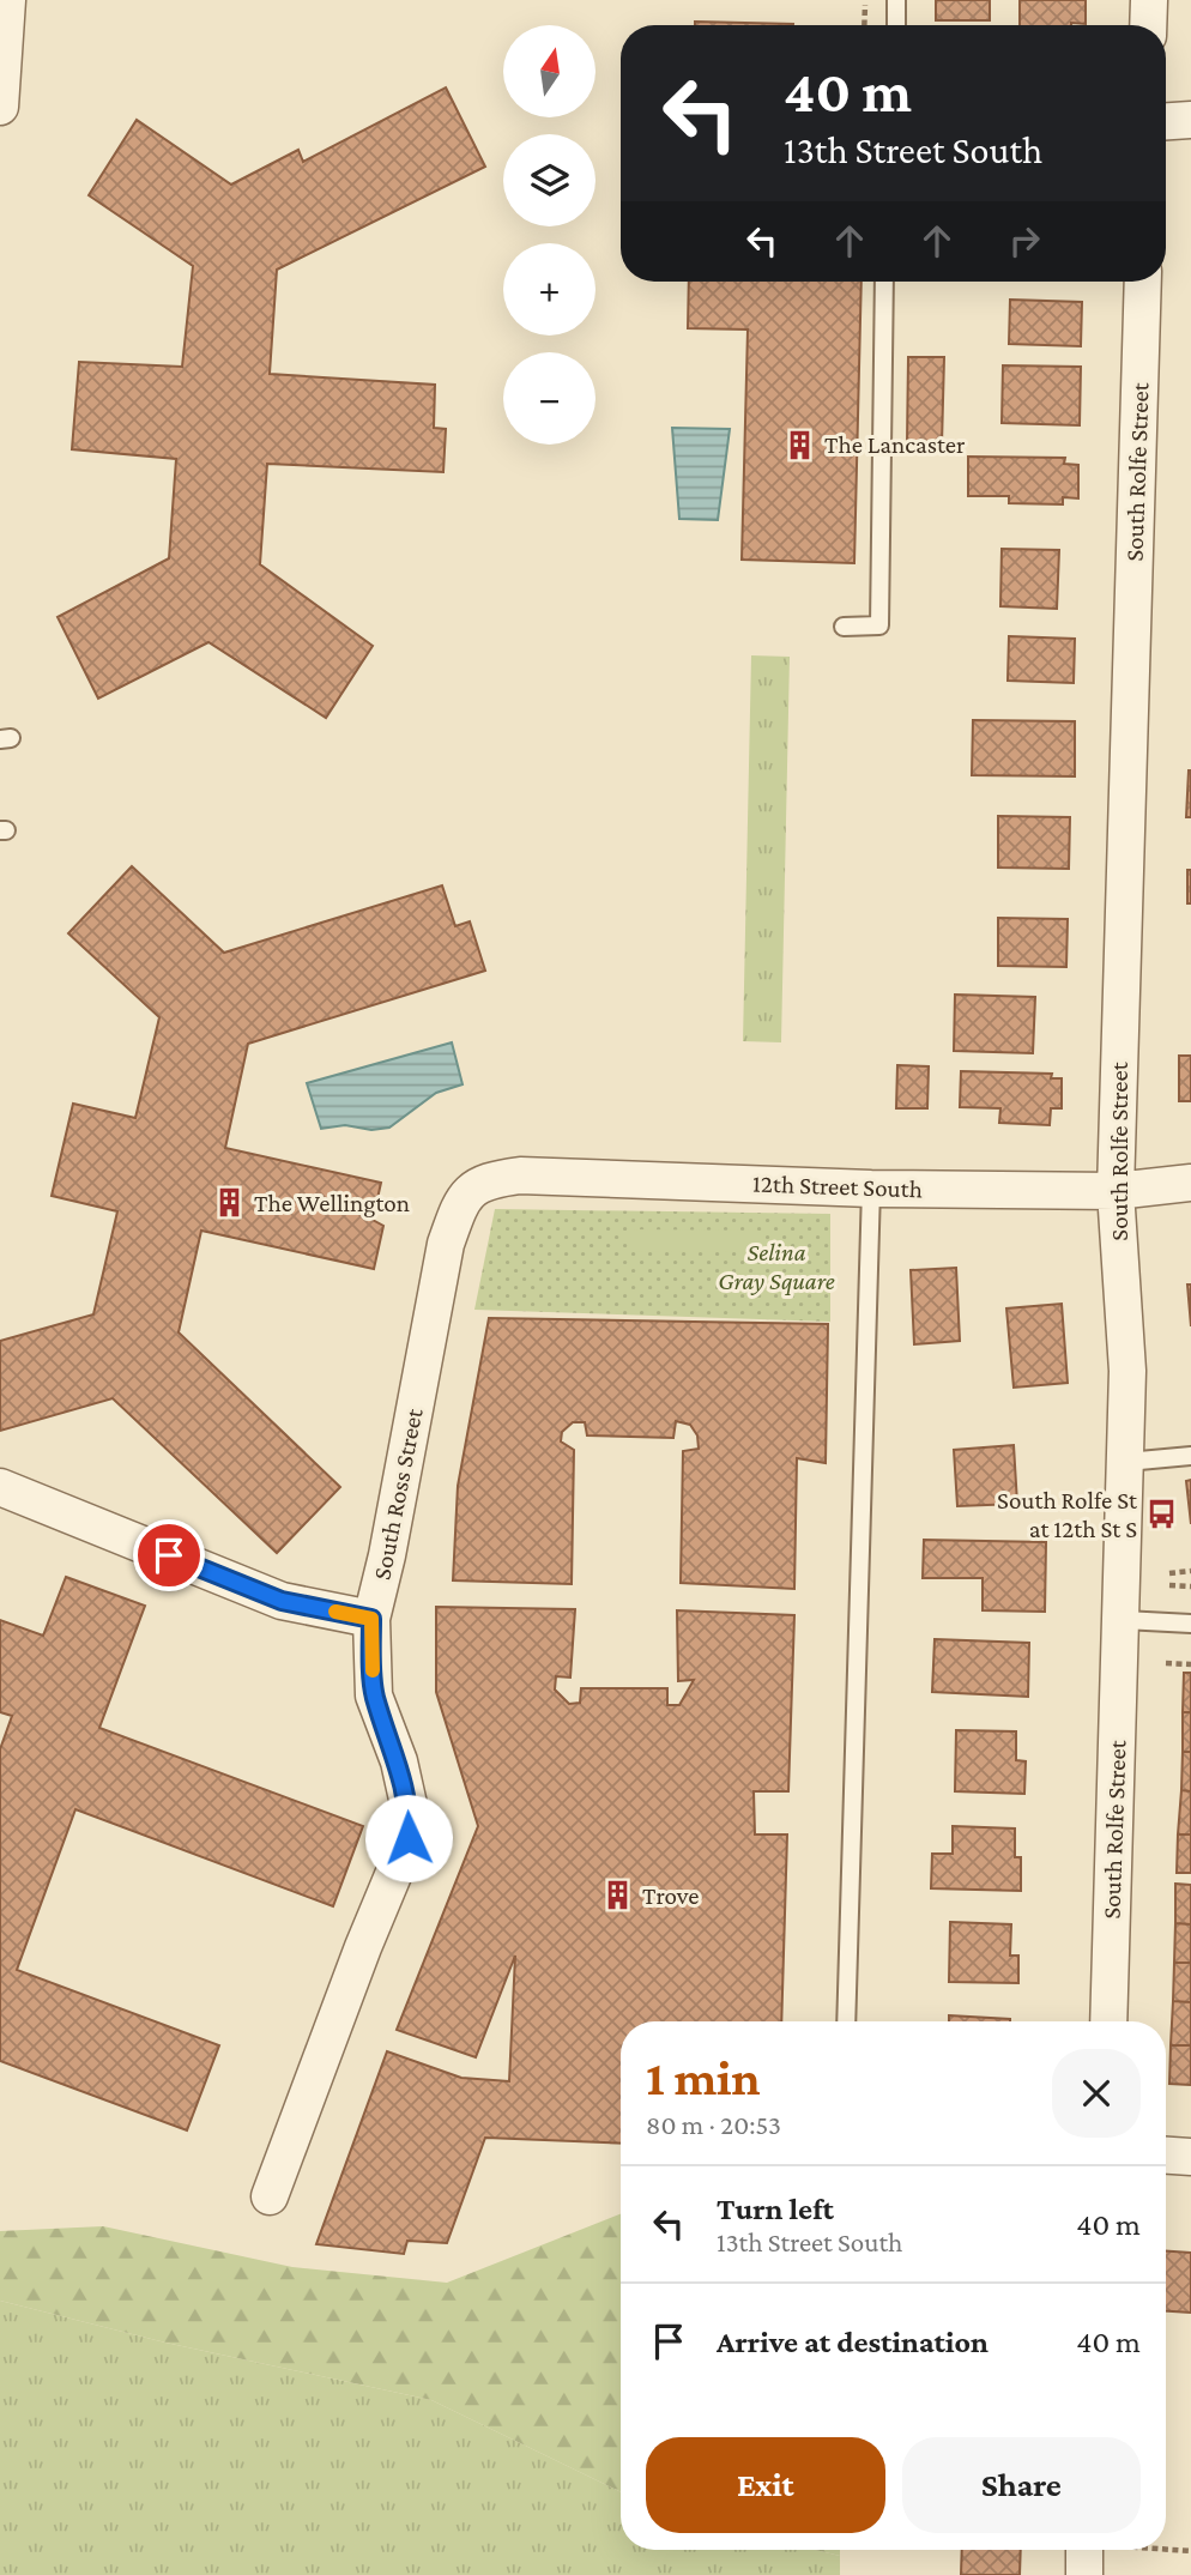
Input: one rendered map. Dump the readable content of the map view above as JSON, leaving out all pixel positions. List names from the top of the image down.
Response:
{
  "streets": {
    "street": ["South Rolfe Street", "12th Street South", "South Ross Street"]
  },
  "crossings": [
    ["South Rolfe Street", "12th Street South"],
    ["12th Street South", "South Ross Street"]
  ],
  "parks": ["Selina Gray Square"],
  "places": {
    "building": ["The Lancaster", "The Wellington", "Trove"],
    "bus stop": ["South Rolfe St at 12th St S"]
  },
  "north": "top",
  "page": {
    "map_buttons": ["+", "−"],
    "turn": ["40 m", "13th Street South"],
    "heading": ["1 min", "80 m · 20:53"],
    "list": [
      {
        "name": "Turn left",
        "note": "13th Street South",
        "value": "40 m"
      },
      {
        "name": "Arrive at destination",
        "value": "40 m"
      }
    ],
    "buttons": ["Exit", "Share"]
  }
}
